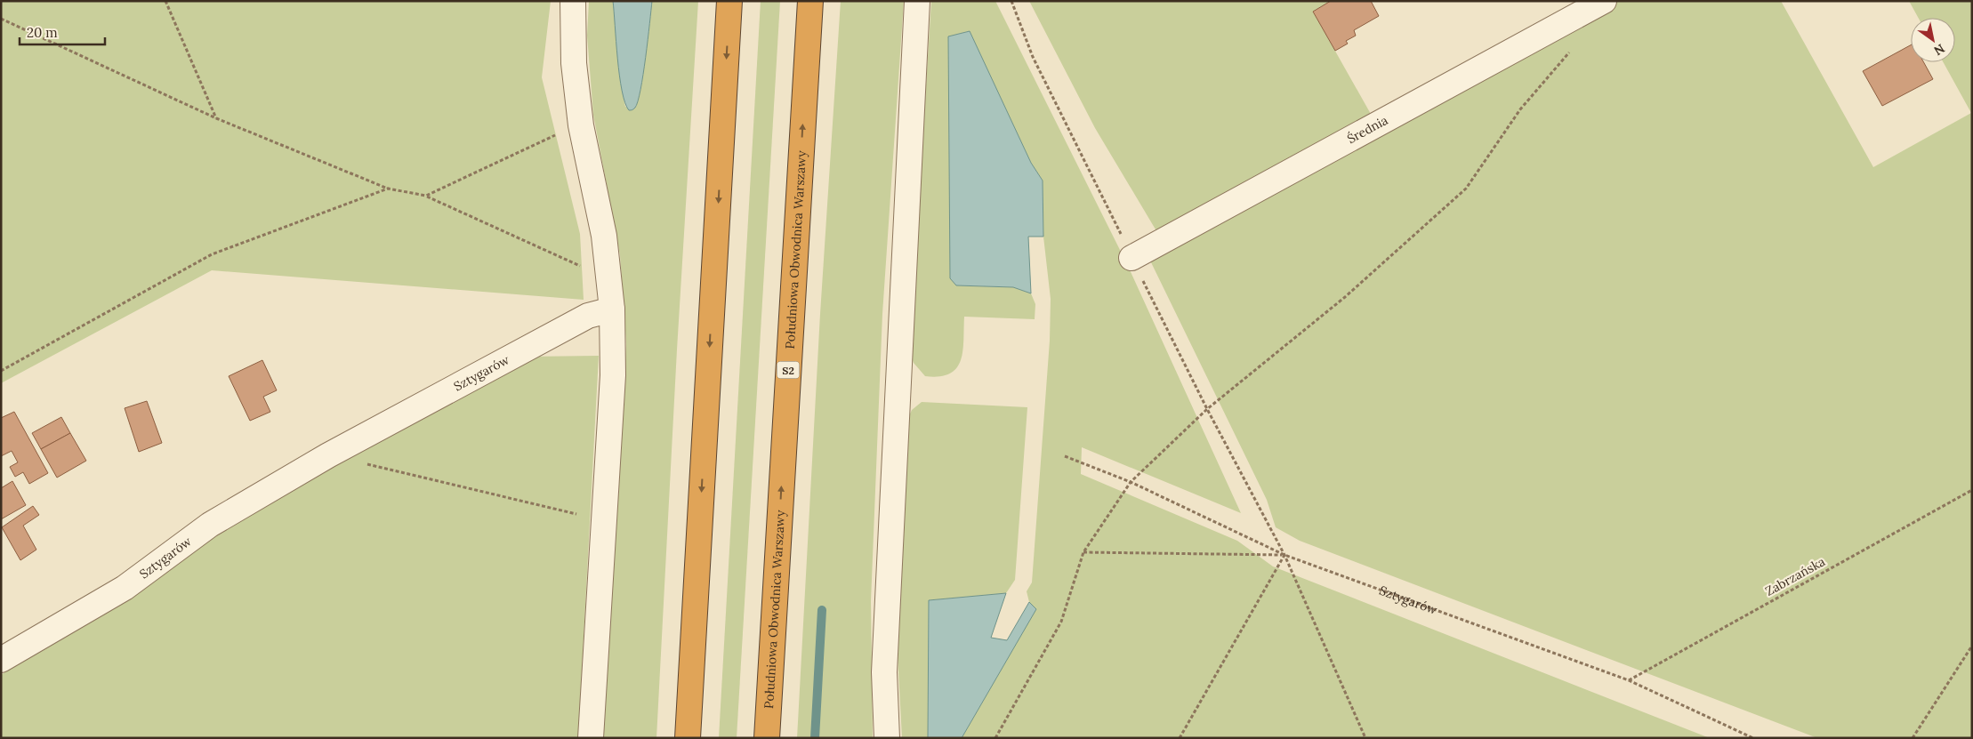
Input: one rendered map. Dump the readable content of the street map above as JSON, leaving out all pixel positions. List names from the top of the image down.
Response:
{
  "streets": {
    "highway": ["Południowa Obwodnica Warszawy", "S2"],
    "street": ["Średnia", "Sztygarów"],
    "path": ["Zabrzańska"]
  },
  "crossings": [
    ["Sztygarów", "Zabrzańska"]
  ],
  "scale_bar": "20 m",
  "north": "bottom right"
}
